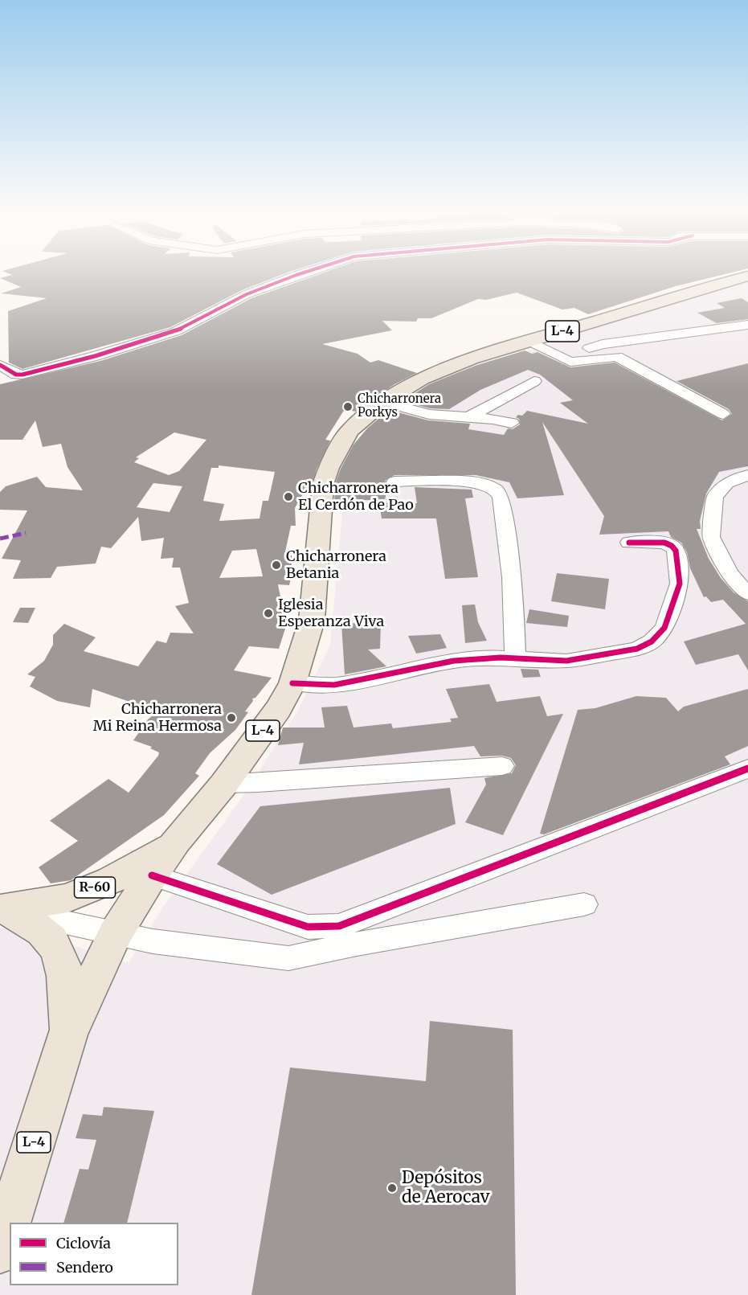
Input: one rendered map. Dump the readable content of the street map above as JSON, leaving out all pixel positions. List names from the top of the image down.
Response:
{
  "streets": {
    "main road": ["L-4", "R-60"]
  },
  "crossings": [
    ["L-4", "R-60"]
  ],
  "places": [
    "Chicharronera Porkys",
    "Chicharronera El Cerdón de Pao",
    "Chicharronera Betania",
    "Iglesia Esperanza Viva",
    "Chicharronera Mi Reina Hermosa",
    "Depósitos de Aerocav"
  ],
  "legend": ["Ciclovía", "Sendero"]
}
